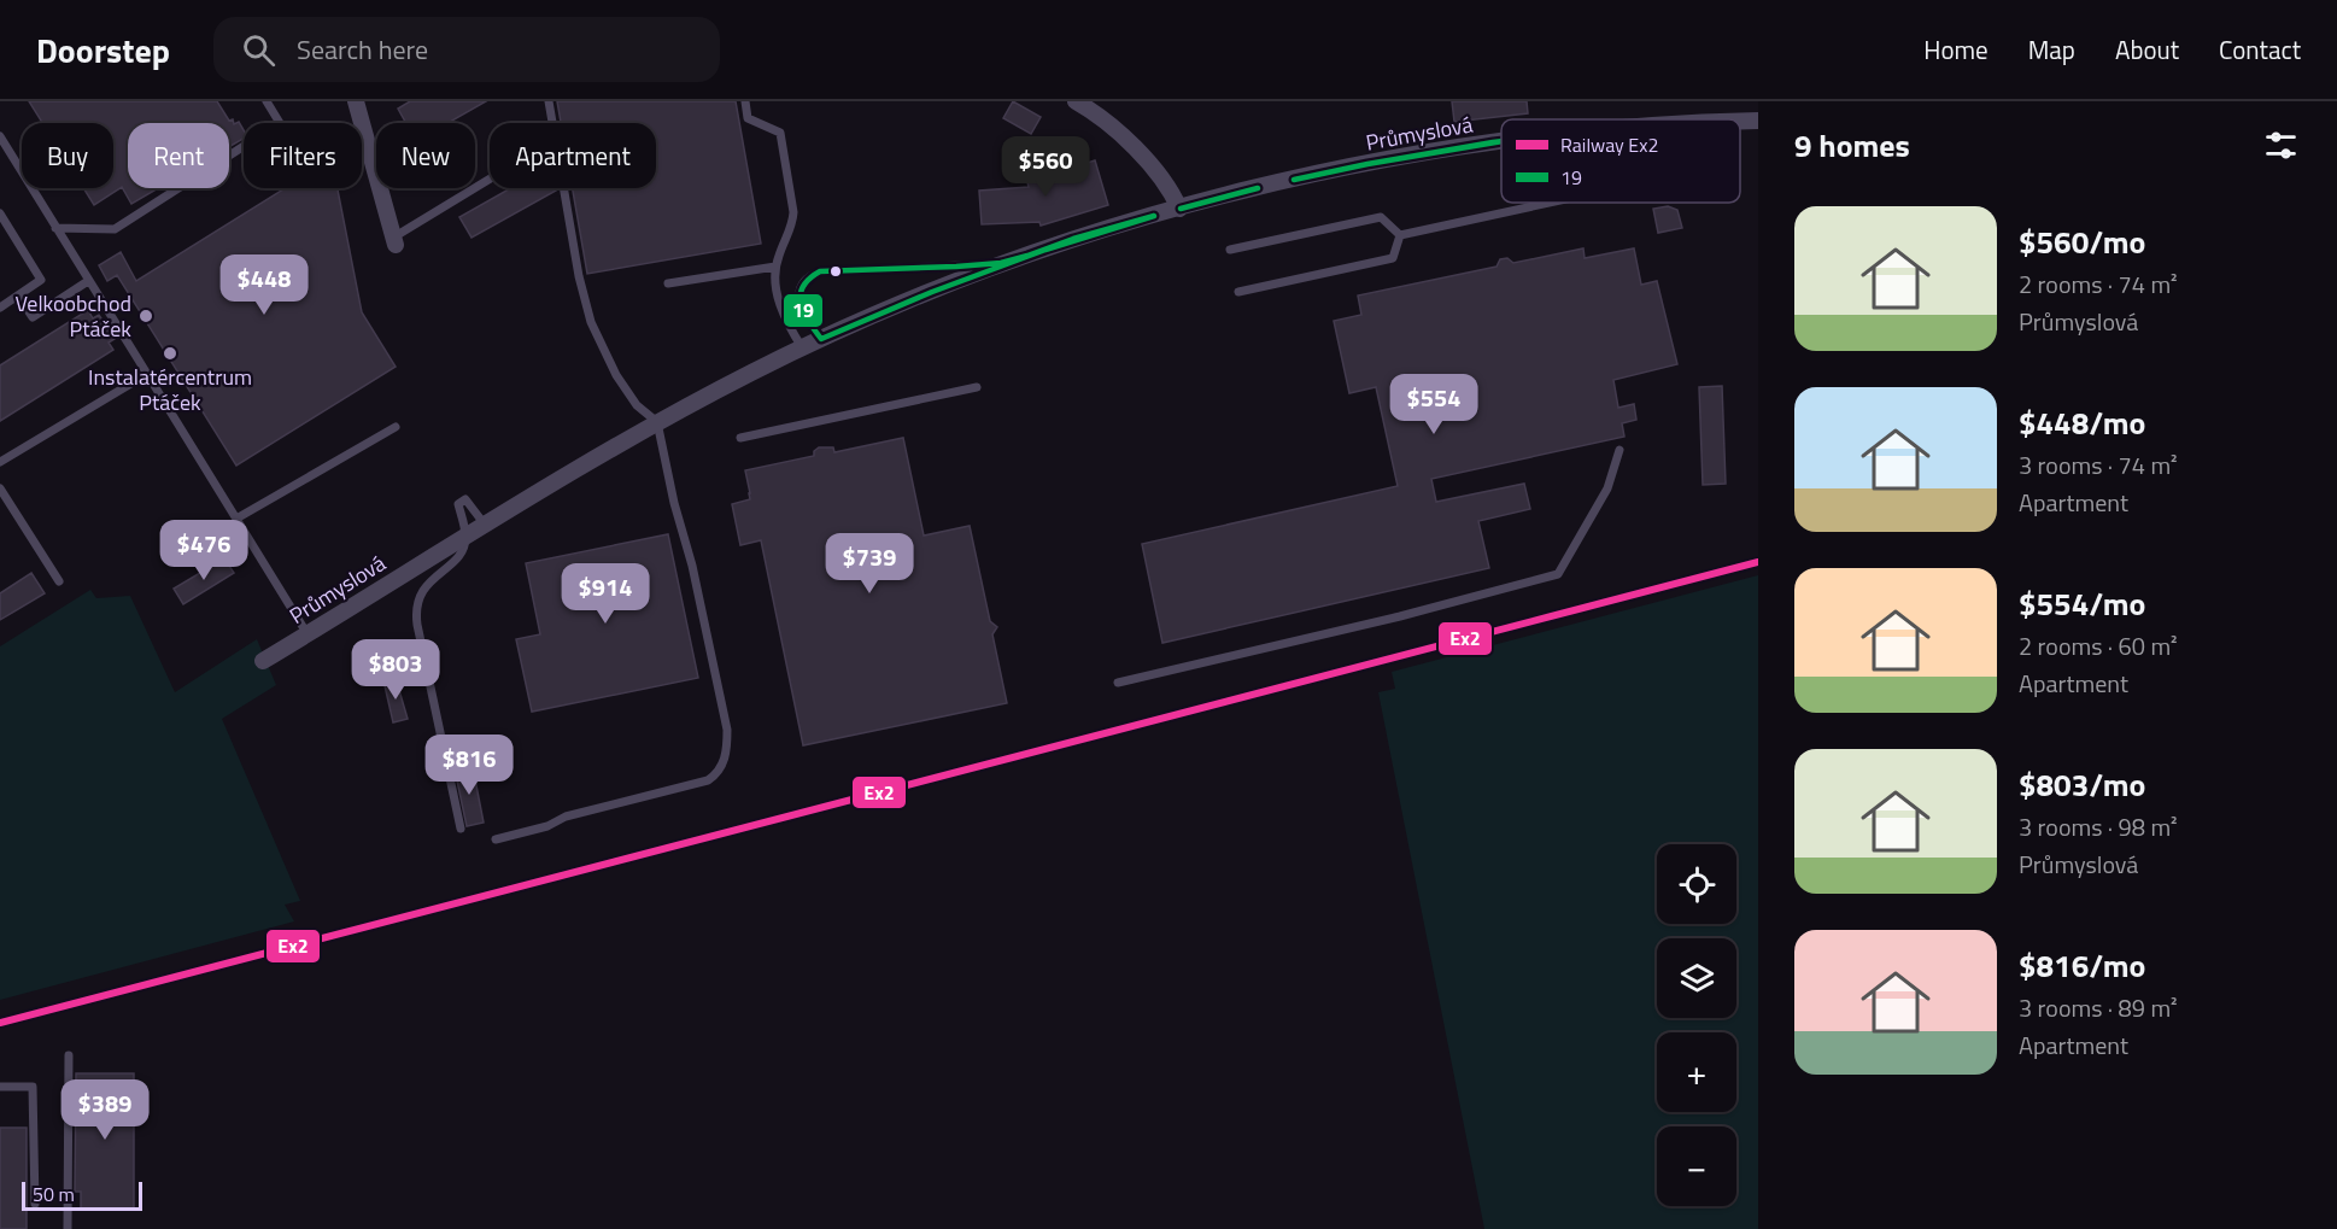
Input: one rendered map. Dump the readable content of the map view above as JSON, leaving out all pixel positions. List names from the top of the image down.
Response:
{
  "streets": {
    "street": ["Průmyslová"]
  },
  "places": ["Velkoobchod Ptáček", "Instalatércentrum Ptáček"],
  "lines": ["transit line 19", "rail line Ex2"],
  "legend": ["Railway Ex2", "19"],
  "scale_bar": "50 m",
  "page": {
    "header": "Doorstep",
    "search": "Search here",
    "nav": [
      "Home",
      "Map",
      "About",
      "Contact"
    ],
    "heading": "9 homes",
    "chip": [
      "Buy",
      "Rent",
      "Filters",
      "New",
      "Apartment"
    ],
    "price": [
      "$560",
      "$448",
      "$554",
      "$476",
      "$739",
      "$914",
      "$803",
      "$816",
      "$389"
    ],
    "list": [
      {
        "name": "$560/mo",
        "note": "2 rooms · 74 m² · Průmyslová"
      },
      {
        "name": "$448/mo",
        "note": "3 rooms · 74 m² · Apartment"
      },
      {
        "name": "$554/mo",
        "note": "2 rooms · 60 m² · Apartment"
      },
      {
        "name": "$803/mo",
        "note": "3 rooms · 98 m² · Průmyslová"
      },
      {
        "name": "$816/mo",
        "note": "3 rooms · 89 m² · Apartment"
      }
    ],
    "map_buttons": ["+", "−"],
    "scale": "50 m"
  }
}
